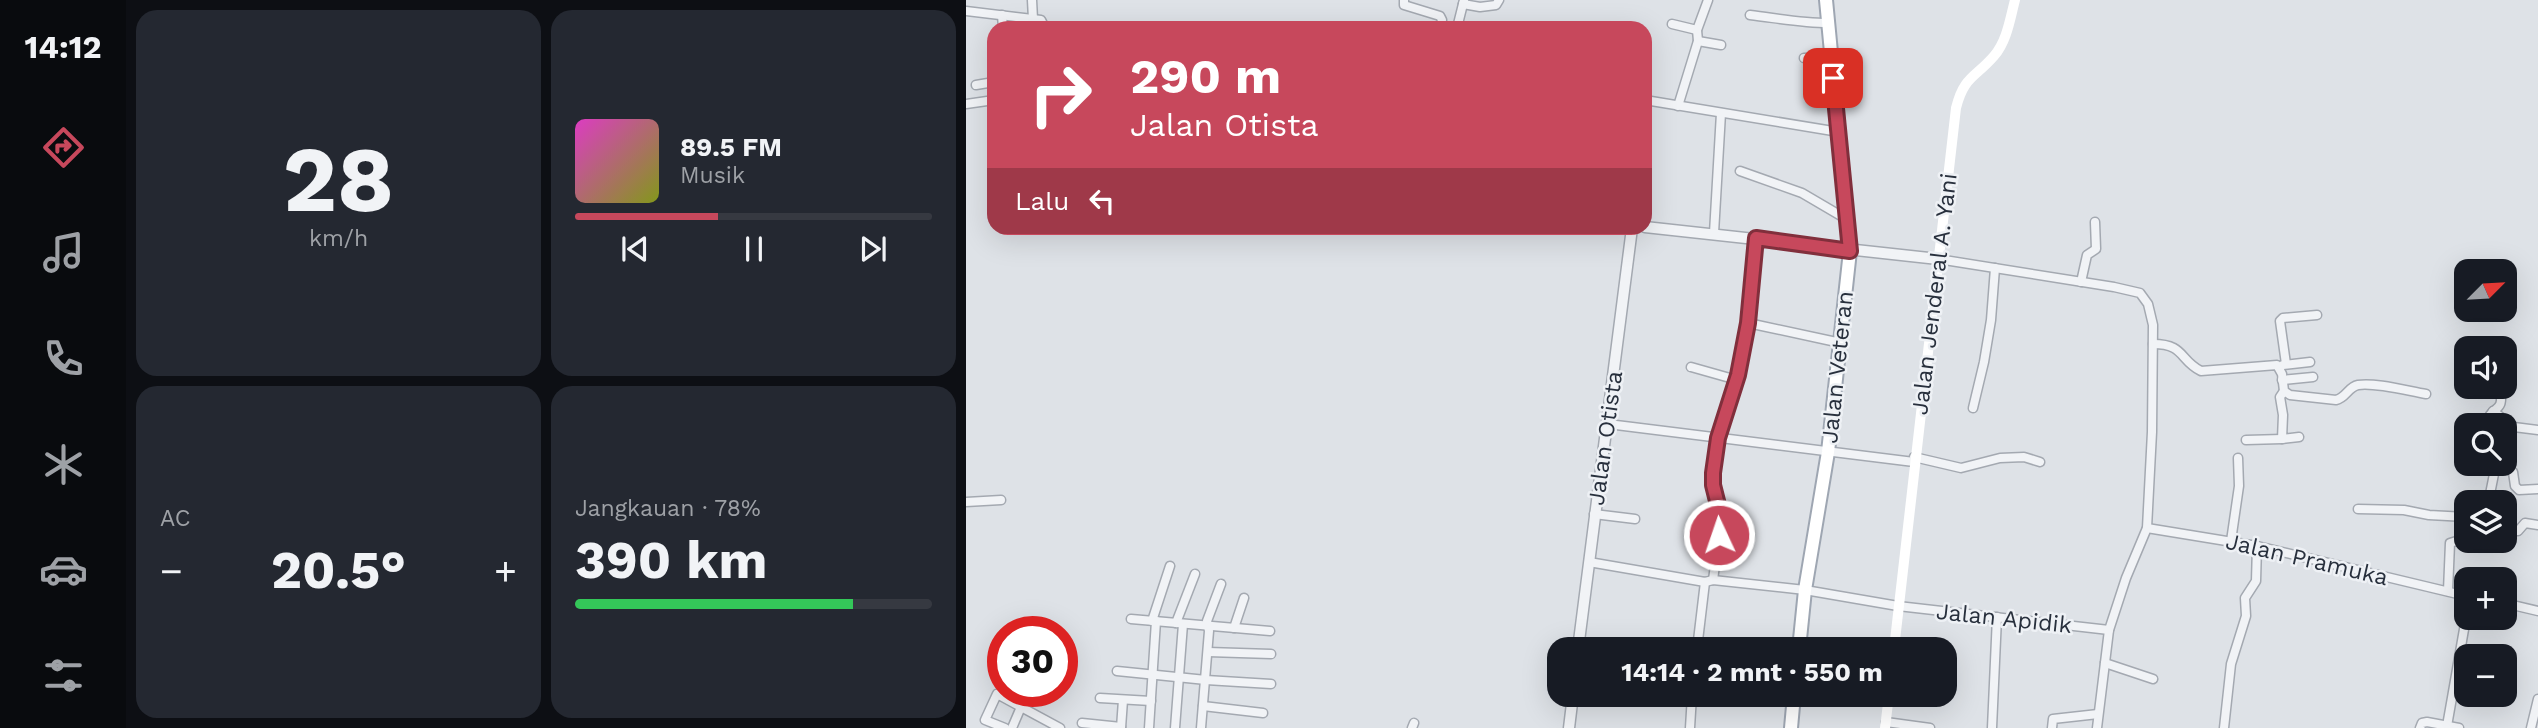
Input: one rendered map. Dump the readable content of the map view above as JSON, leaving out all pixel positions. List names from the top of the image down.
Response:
{
  "streets": {
    "main road": ["Jalan Jenderal A. Yani", "Jalan Veteran"],
    "street": ["Jalan Otista", "Jalan Pramuka", "Jalan Apidik"]
  },
  "crossings": [
    ["Jalan Jenderal A. Yani", "Jalan Apidik"],
    ["Jalan Veteran", "Jalan Apidik"],
    ["Jalan Otista", "Jalan Apidik"]
  ],
  "north": "top right",
  "page": {
    "tabs": "14:12",
    "tile": [
      ["28", "km/h"],
      "AC",
      ["Jangkauan · 78%", "390 km"]
    ],
    "turn": ["290 m", "Jalan Otista"],
    "song": ["89.5 FM", "Musik"],
    "then": "Lalu",
    "map_buttons": ["+", "−"],
    "heat": ["−", "20.5°", "+"],
    "limit": "30",
    "trip": "14:14 · 2 mnt · 550 m"
  }
}
